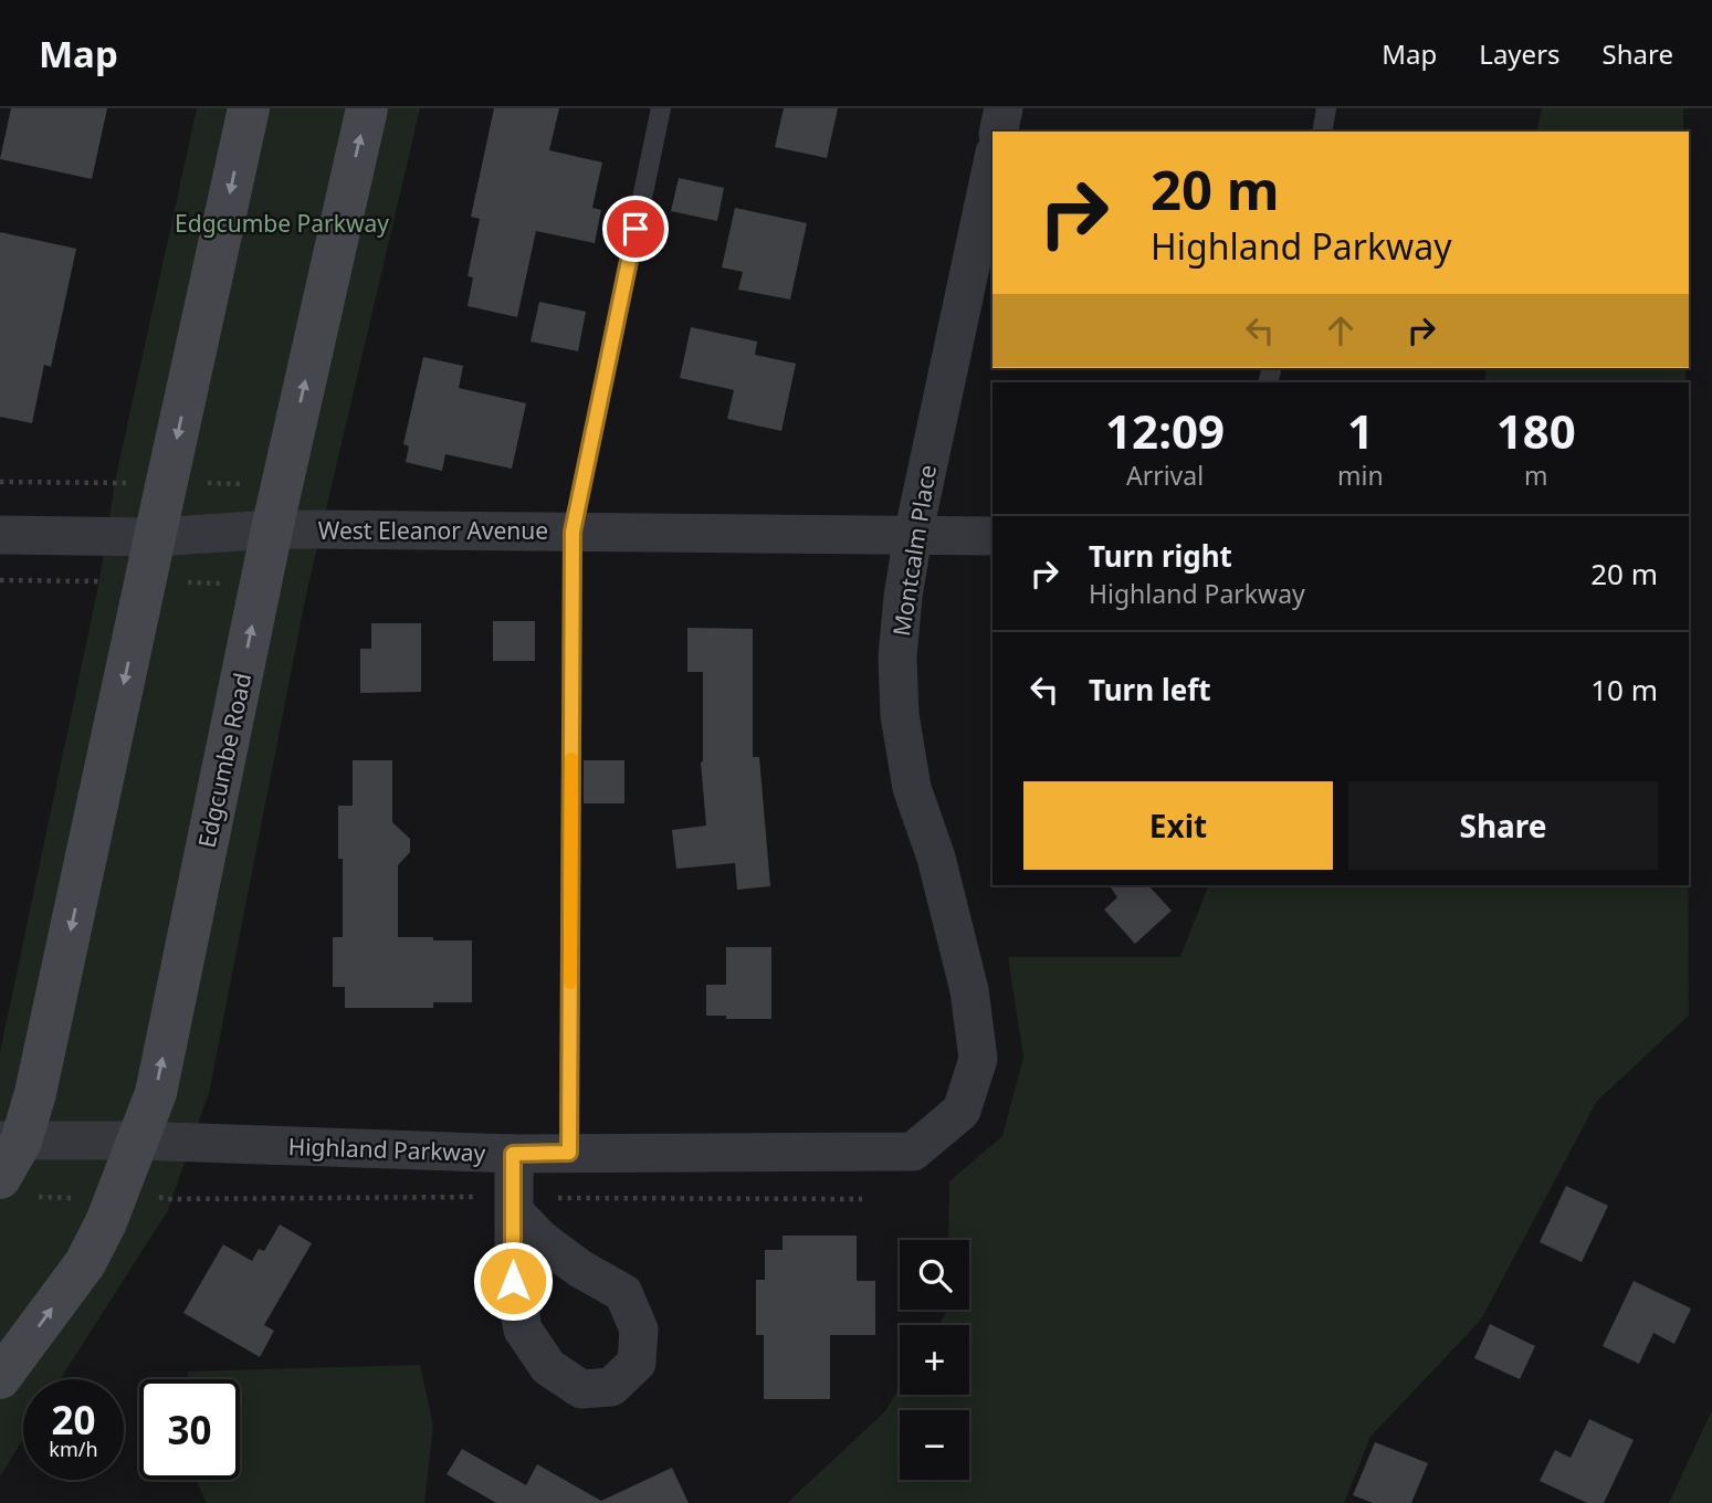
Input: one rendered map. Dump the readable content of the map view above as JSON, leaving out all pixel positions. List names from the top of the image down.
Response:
{
  "streets": {
    "street": [
      "West Eleanor Avenue",
      "Montcalm Place",
      "Edgcumbe Road",
      "Highland Parkway"
    ]
  },
  "crossings": [
    ["West Eleanor Avenue", "Montcalm Place"],
    ["West Eleanor Avenue", "Edgcumbe Road"],
    ["Montcalm Place", "Highland Parkway"],
    ["Edgcumbe Road", "Highland Parkway"]
  ],
  "parks": ["Edgcumbe Parkway"],
  "page": {
    "header": "Map",
    "nav": ["Map", "Layers", "Share"],
    "turn": ["20 m", "Highland Parkway"],
    "eta": [
      "12:09",
      "Arrival",
      "1",
      "min",
      "180",
      "m"
    ],
    "list": [
      {
        "name": "Turn right",
        "note": "Highland Parkway",
        "value": "20 m"
      },
      {
        "name": "Turn left",
        "value": "10 m"
      }
    ],
    "buttons": ["Exit", "Share"],
    "map_buttons": ["+", "−"],
    "speed": "20 km/h",
    "limit": "30"
  }
}
